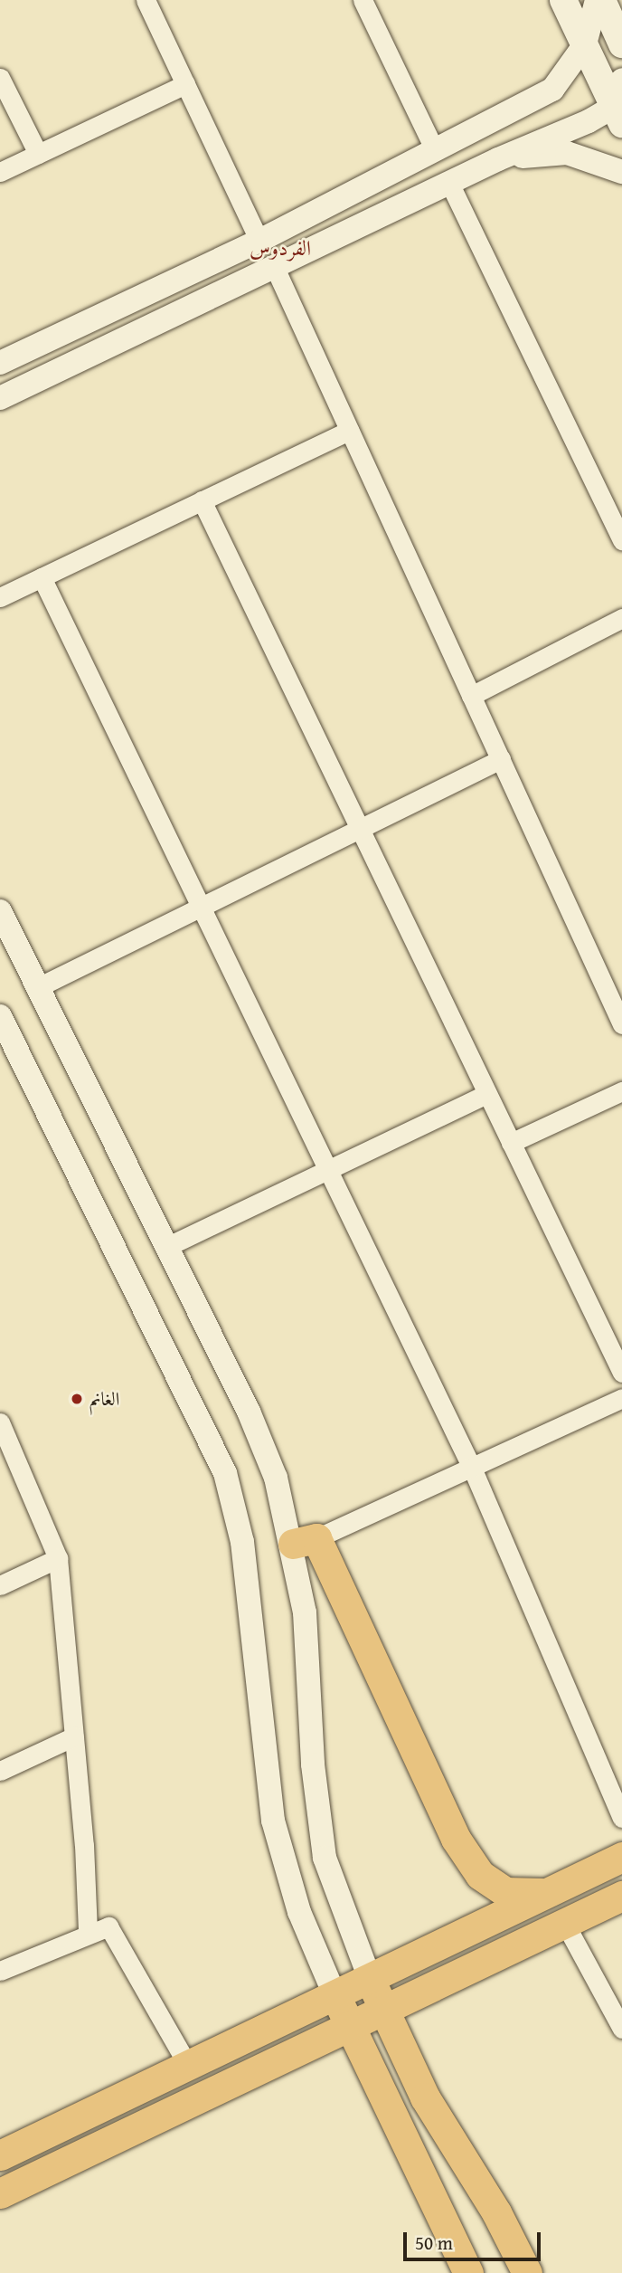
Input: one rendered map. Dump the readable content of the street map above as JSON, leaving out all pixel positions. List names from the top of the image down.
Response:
{
  "districts": ["الفردوس"],
  "places": ["الغانم"],
  "scale_bar": "50 m"
}
